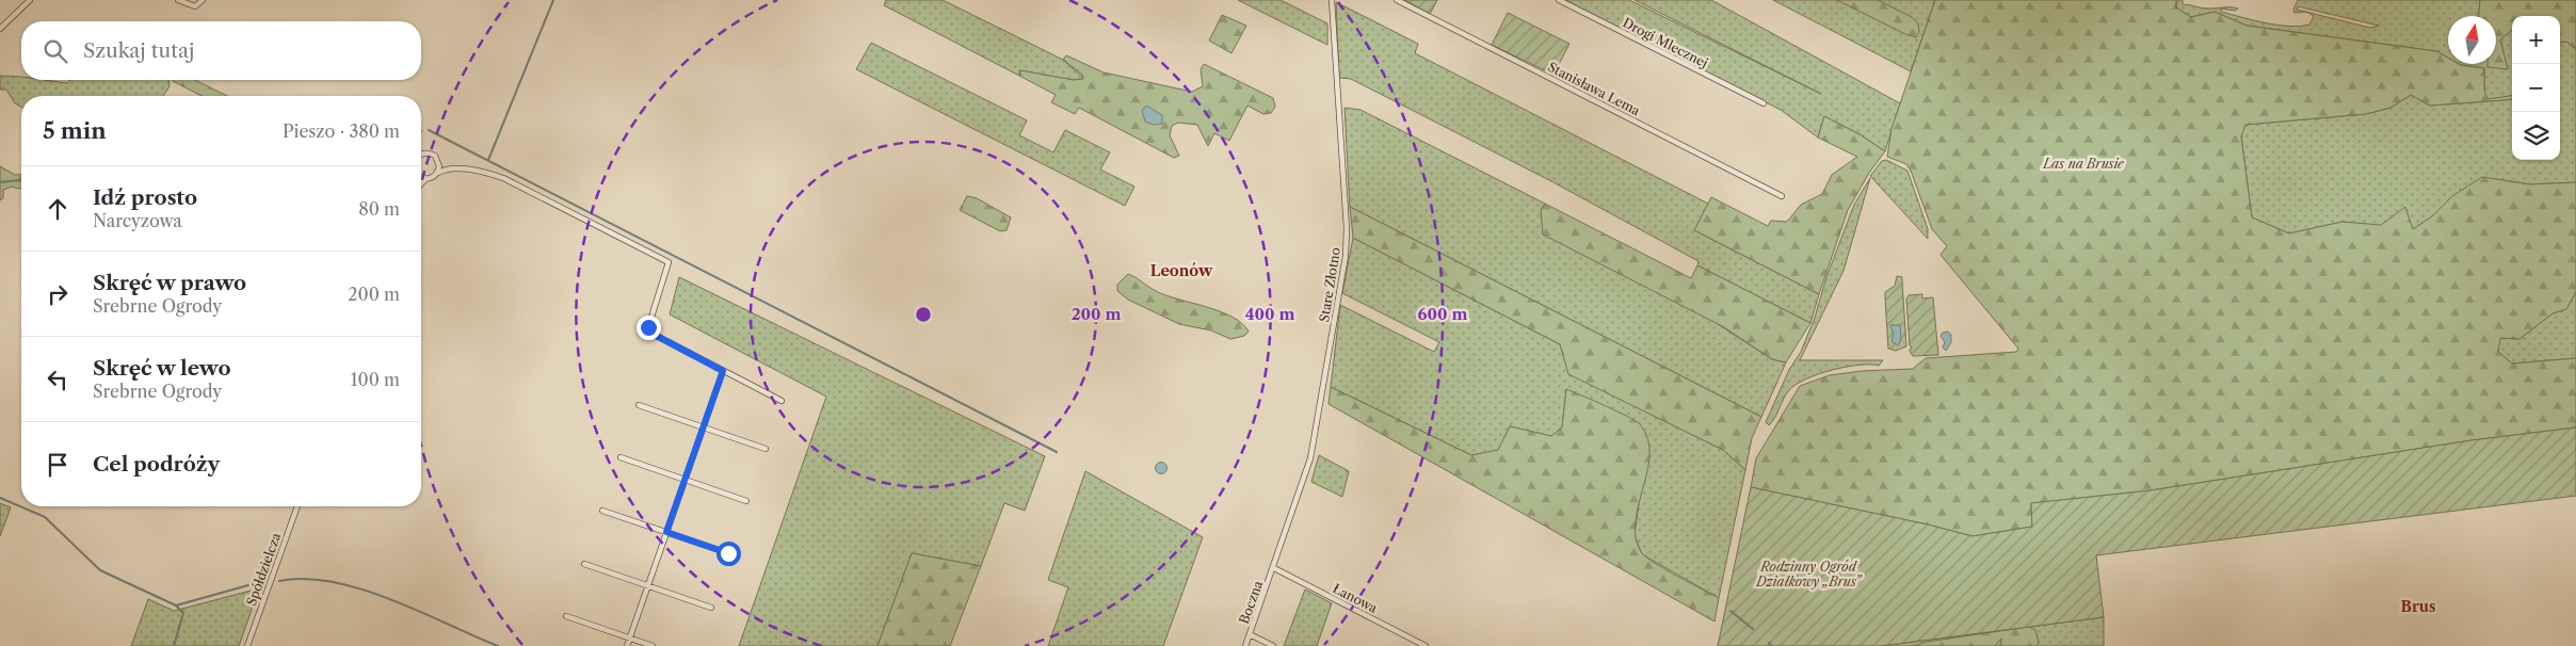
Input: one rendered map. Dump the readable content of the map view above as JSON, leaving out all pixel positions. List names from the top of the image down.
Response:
{
  "streets": {
    "street": [
      "Drogi Mlecznej",
      "Stanisława Lema",
      "Stare Złotno",
      "Spółdzielcza",
      "Łanowa",
      "Boczna"
    ]
  },
  "crossings": [
    ["Stare Złotno", "Łanowa"],
    ["Stare Złotno", "Boczna"],
    ["Łanowa", "Boczna"]
  ],
  "districts": ["Leonów", "Brus"],
  "parks": ["Las na Brusie", "Rodzinny Ogród Działkowy „Brus”"],
  "north": "top",
  "page": {
    "map_buttons": ["+", "−"],
    "search": "Szukaj tutaj",
    "heading": ["5 min", "Pieszo · 380 m"],
    "list": [
      ["Idź prosto", "Narcyzowa", "80 m"],
      ["Skręć w prawo", "Srebrne Ogrody", "200 m"],
      ["Skręć w lewo", "Srebrne Ogrody", "100 m"],
      "Cel podróży"
    ]
  },
  "rings": ["200 m", "400 m", "600 m"]
}
